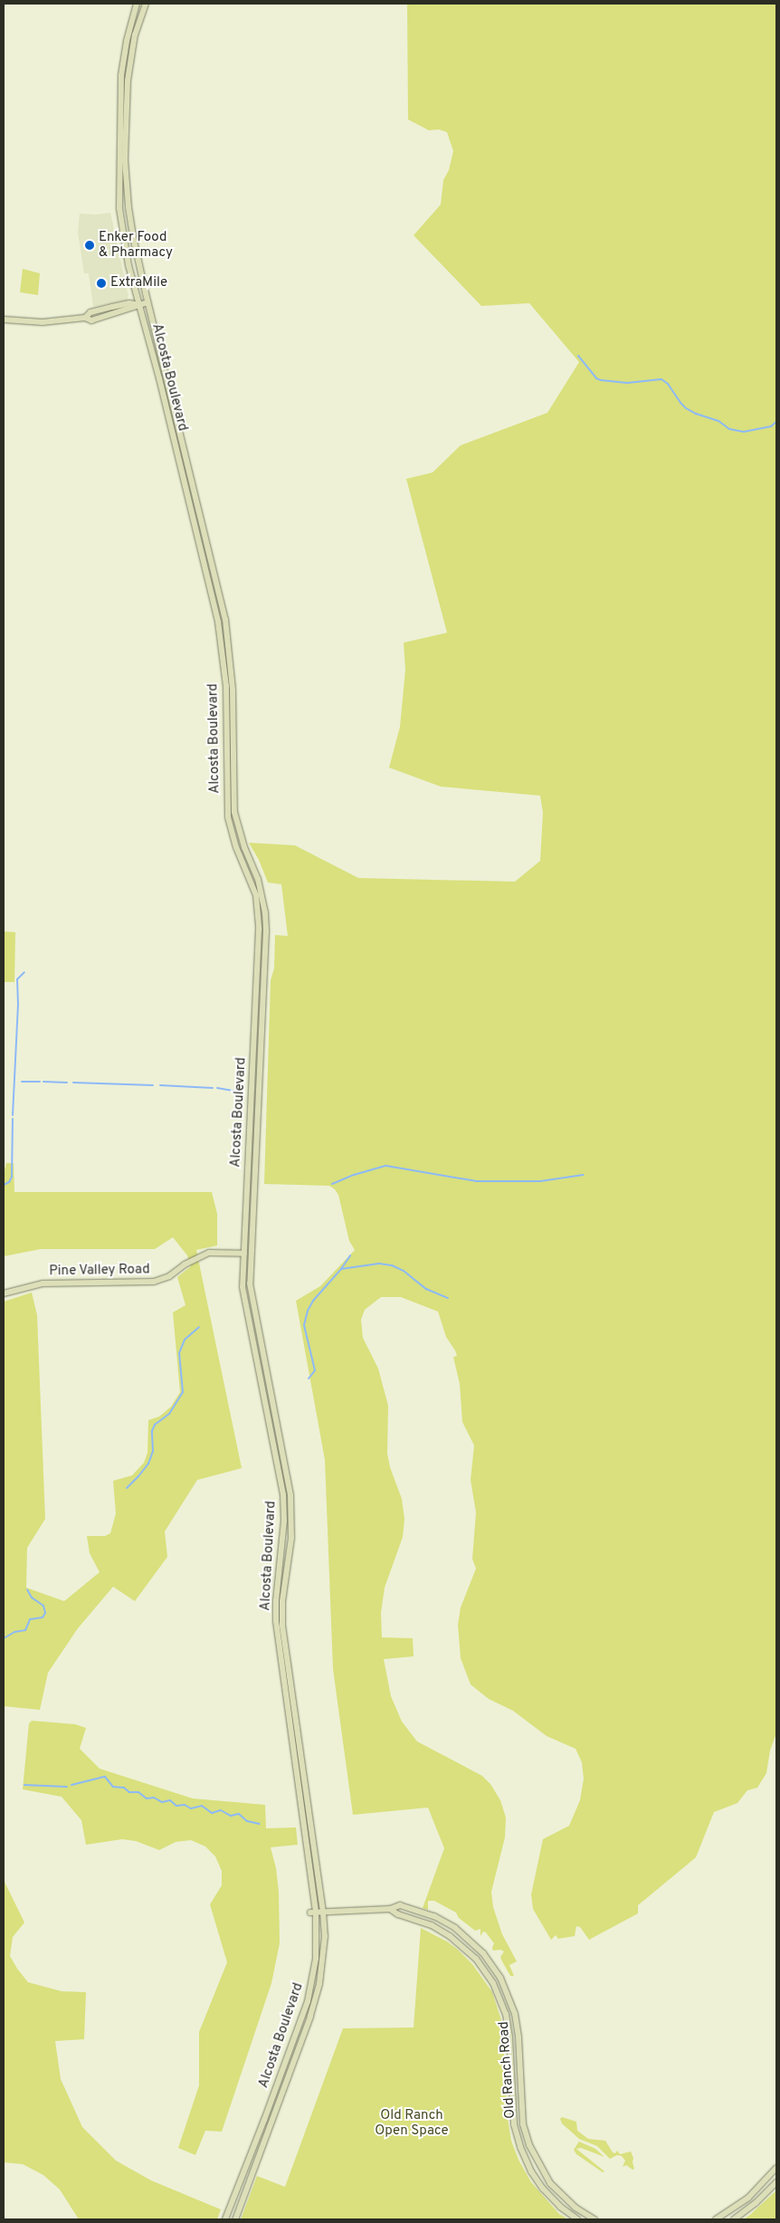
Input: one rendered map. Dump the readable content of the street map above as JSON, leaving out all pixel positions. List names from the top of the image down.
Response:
{
  "streets": {
    "main road": ["Alcosta Boulevard", "Pine Valley Road", "Old Ranch Road"]
  },
  "crossings": [
    ["Alcosta Boulevard", "Pine Valley Road"],
    ["Alcosta Boulevard", "Old Ranch Road"]
  ],
  "parks": ["Old Ranch Open Space"],
  "places": ["Enker Food & Pharmacy", "ExtraMile"]
}
